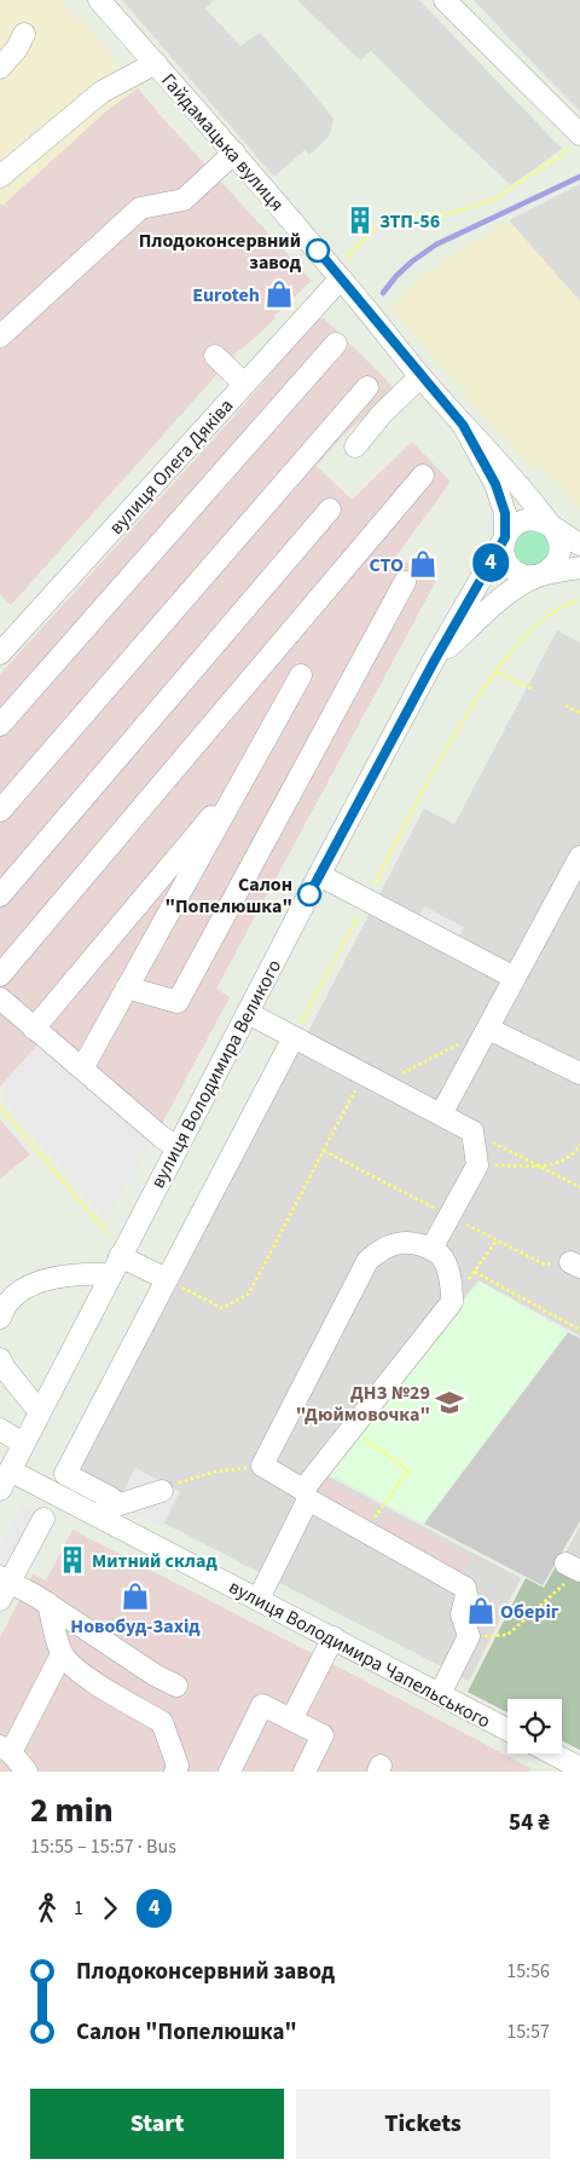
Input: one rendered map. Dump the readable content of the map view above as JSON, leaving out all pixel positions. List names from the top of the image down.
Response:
{
  "streets": {
    "street": [
      "Гайдамацька вулиця",
      "вулиця Олега Дяківа",
      "вулиця Володимира Великого",
      "вулиця Володимира Чапельського"
    ]
  },
  "crossings": [
    ["Гайдамацька вулиця", "вулиця Олега Дяківа"],
    ["Гайдамацька вулиця", "вулиця Володимира Великого"],
    ["вулиця Володимира Великого", "вулиця Володимира Чапельського"]
  ],
  "places": {
    "building": ["ЗТП-56", "Митний склад"],
    "other": ["Плодоконсервний завод", "Салон \"Попелюшка\""],
    "shop": [
      "Euroteh",
      "СТО",
      "Новобуд-Захід",
      "Оберіг"
    ],
    "school or university": ["ДНЗ №29 \"Дюймовочка\""]
  },
  "lines": ["bus line 4"],
  "page": {
    "on_map": "4",
    "heading": ["2 min", "15:55 – 15:57 · Bus", "54 ₴"],
    "legs": ["1", "4"],
    "list": [
      {
        "name": "Плодоконсервний завод",
        "value": "15:56"
      },
      {
        "name": "Салон \"Попелюшка\"",
        "value": "15:57"
      }
    ],
    "buttons": ["Start", "Tickets"]
  }
}
